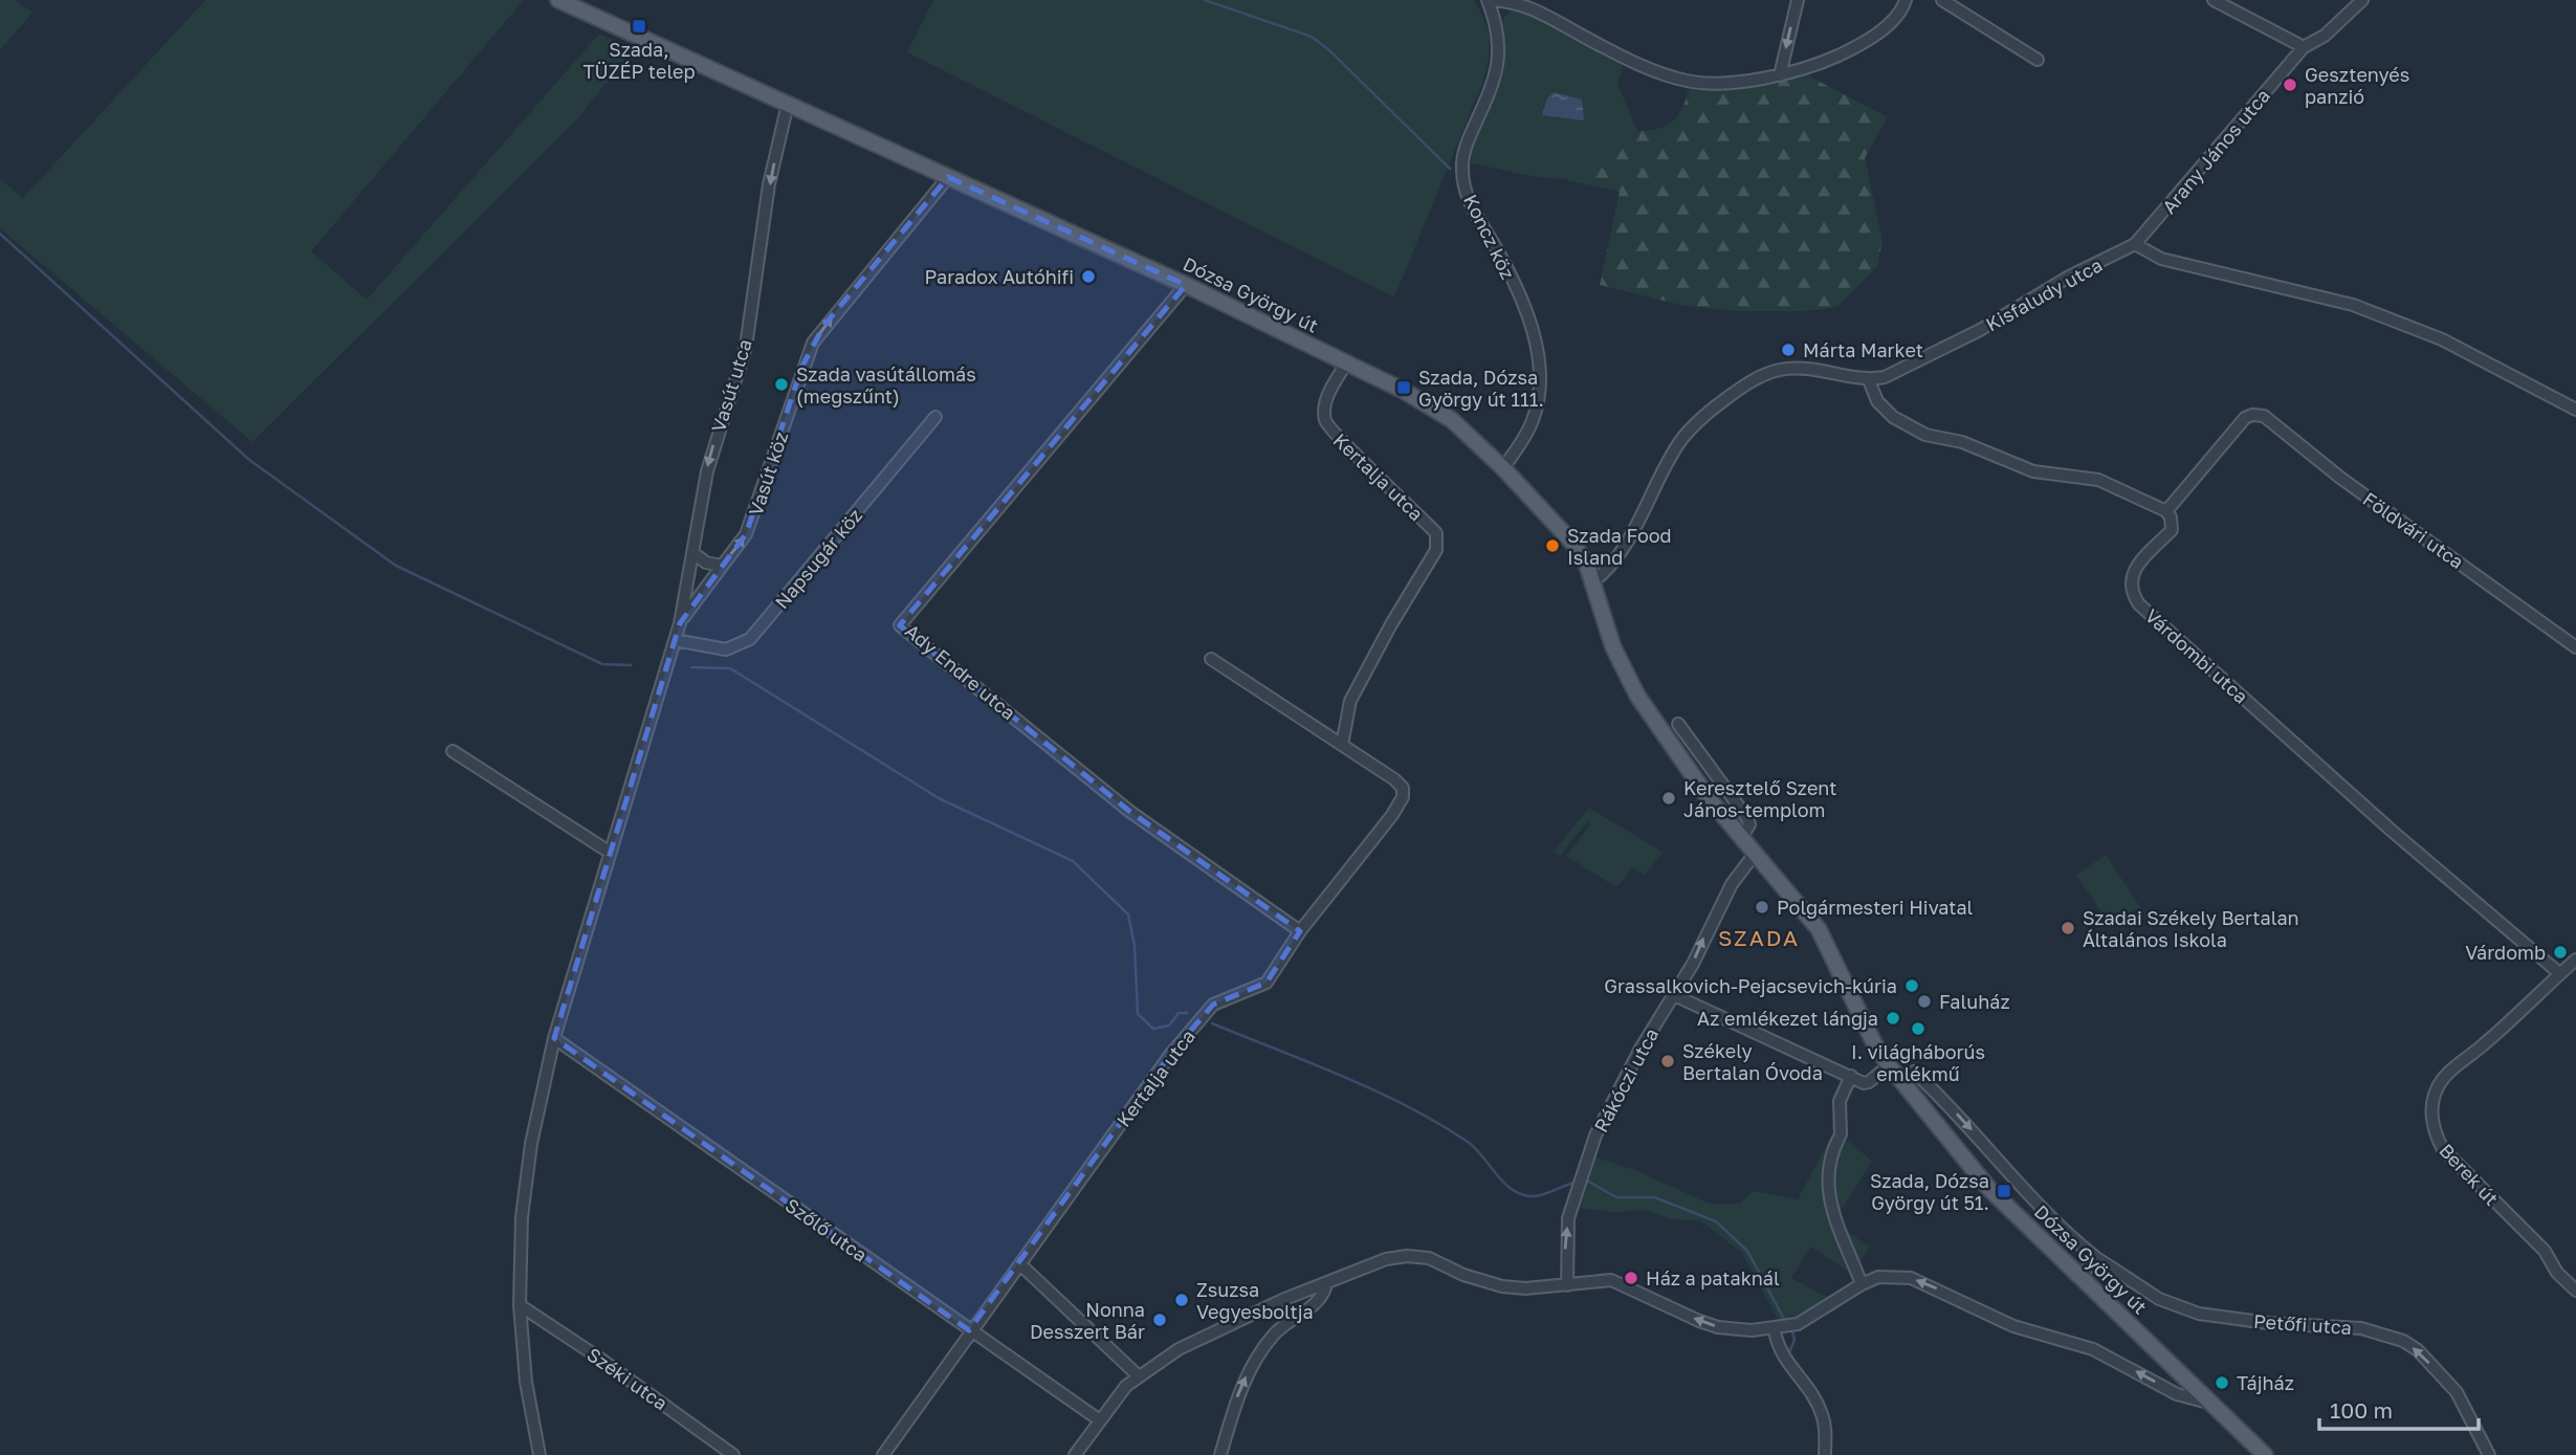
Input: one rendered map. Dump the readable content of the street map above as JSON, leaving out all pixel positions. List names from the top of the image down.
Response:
{
  "streets": {
    "main road": ["Dózsa György út"],
    "street": [
      "Arany János utca",
      "Koncz köz",
      "Kisfaludy utca",
      "Vasút utca",
      "Vasút köz",
      "Kertalja utca",
      "Földvári utca",
      "Napsugár köz",
      "Várdombi utca",
      "Ady Endre utca",
      "Rákóczi utca",
      "Berek út",
      "Szőlő utca",
      "Petőfi utca",
      "Széki utca"
    ]
  },
  "crossings": [
    ["Arany János utca", "Kisfaludy utca"],
    ["Koncz köz", "Dózsa György út"],
    ["Dózsa György út", "Kisfaludy utca"],
    ["Dózsa György út", "Vasút utca"],
    ["Dózsa György út", "Vasút köz"],
    ["Dózsa György út", "Kertalja utca"],
    ["Dózsa György út", "Ady Endre utca"],
    ["Dózsa György út", "Rákóczi utca"],
    ["Dózsa György út", "Petőfi utca"],
    ["Vasút utca", "Vasút köz"],
    ["Kertalja utca", "Ady Endre utca"],
    ["Kertalja utca", "Szőlő utca"],
    ["Földvári utca", "Várdombi utca"],
    ["Várdombi utca", "Berek út"]
  ],
  "one_way": ["Vasút utca", "Vasút köz", "Rákóczi utca"],
  "districts": ["SZADA"],
  "places": {
    "transit": ["Szada, TÜZÉP telep", "Szada, Dózsa György út 111.", "Szada, Dózsa György út 51."],
    "other": [
      "Gesztenyés panzió",
      "Paradox Autóhifi",
      "Márta Market",
      "Szada vasútállomás (megszűnt)",
      "Szada Food Island",
      "Keresztelő Szent János-templom",
      "Polgármesteri Hivatal",
      "Szadai Székely Bertalan Általános Iskola",
      "Várdomb",
      "Grassalkovich-Pejacsevich-kúria",
      "Faluház",
      "Az emlékezet lángja",
      "I. világháborús emlékmű",
      "Székely Bertalan Óvoda",
      "Ház a pataknál",
      "Zsuzsa Vegyesboltja",
      "Nonna Desszert Bár",
      "Tájház"
    ]
  },
  "scale_bar": "100 m"
}
